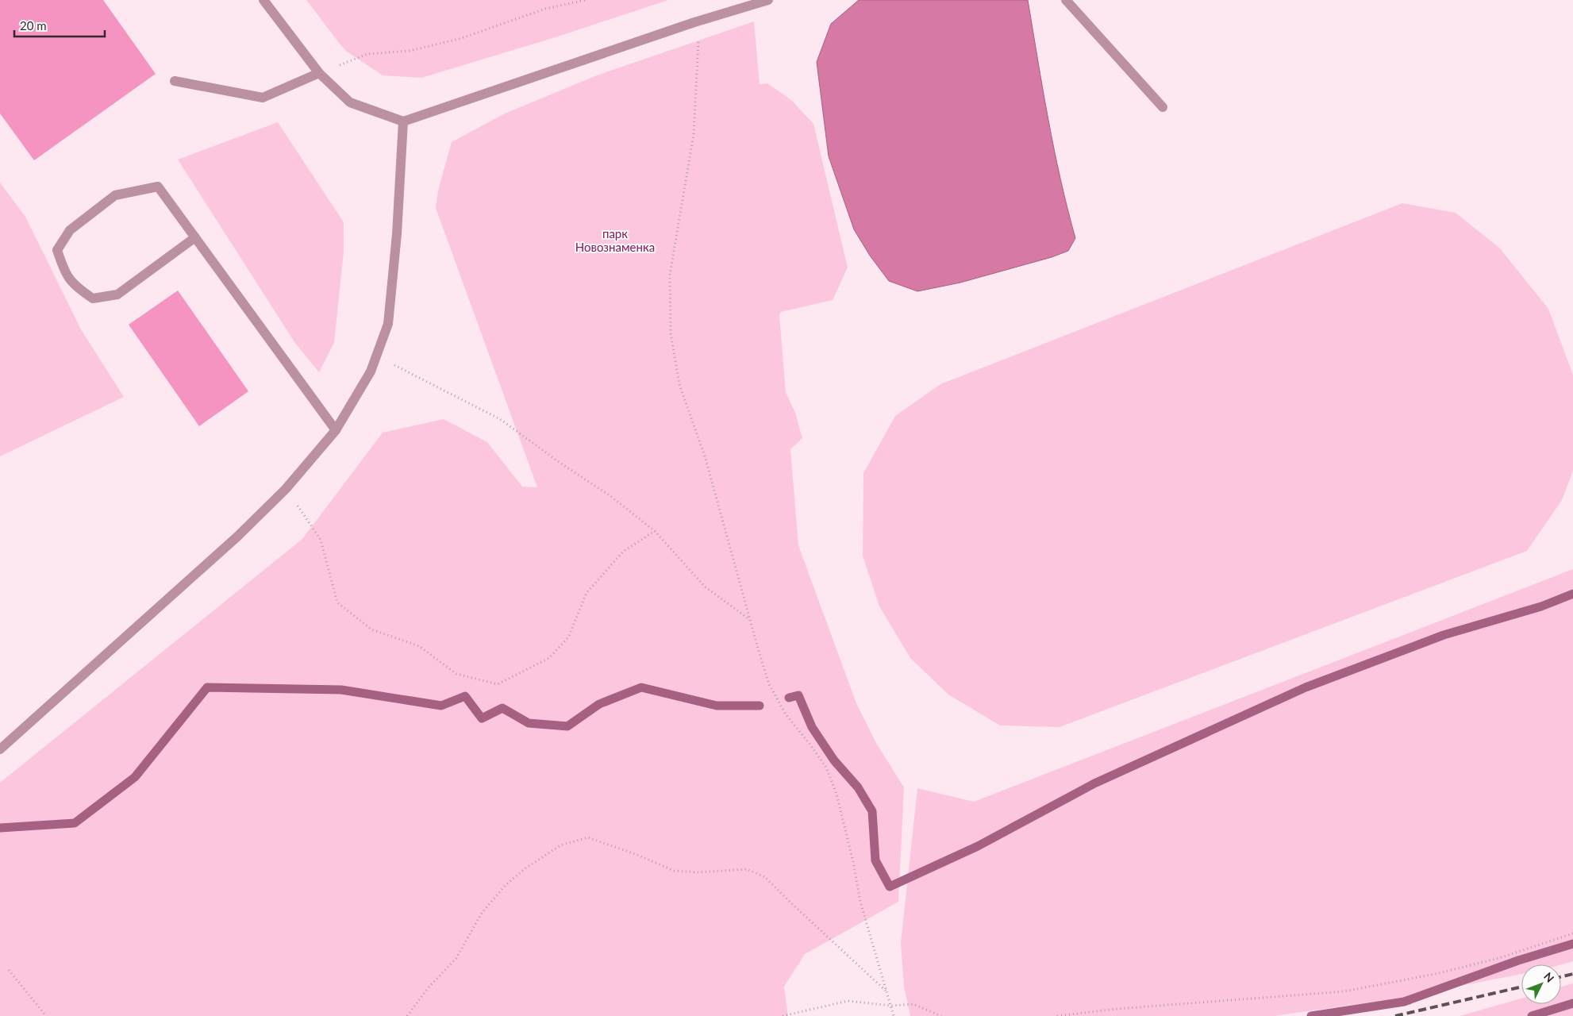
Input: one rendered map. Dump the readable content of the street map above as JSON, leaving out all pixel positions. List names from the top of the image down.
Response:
{
  "parks": ["парк Новознаменка"],
  "scale_bar": "20 m",
  "north": "top right"
}
